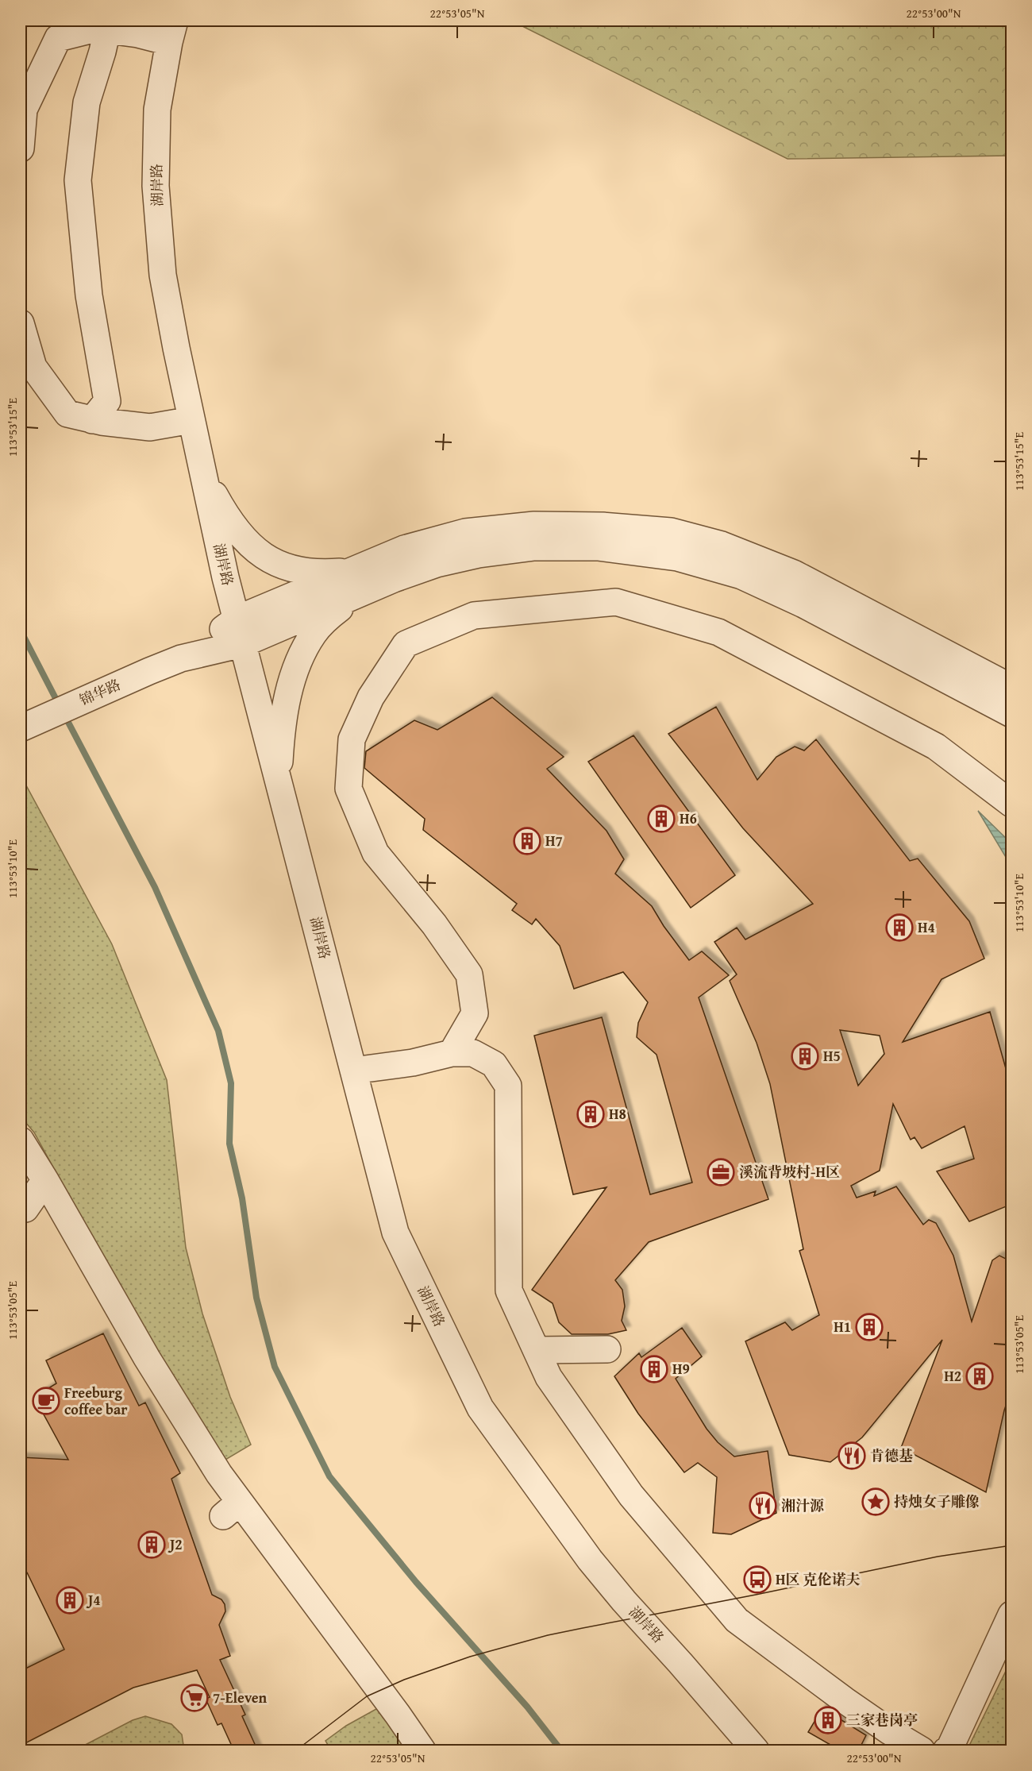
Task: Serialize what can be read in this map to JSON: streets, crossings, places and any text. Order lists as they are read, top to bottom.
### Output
{
  "streets": {
    "street": ["湖岸路", "锦华路"]
  },
  "crossings": [
    ["湖岸路", "锦华路"]
  ],
  "places": {
    "building": [
      "H6",
      "H7",
      "H4",
      "H5",
      "H8",
      "H1",
      "H9",
      "H2",
      "J2",
      "J4",
      "三家巷岗亭"
    ],
    "office": ["溪流背坡村-H区"],
    "cafe": ["Freeburg coffee bar"],
    "restaurant": ["肯德基", "湘汁源"],
    "place": ["持烛女子雕像"],
    "bus stop": ["H区 克伦诺夫"],
    "supermarket": ["7-Eleven"]
  },
  "coordinates": [
    "22°53'05\"N",
    "22°53'00\"N",
    "113°53'15\"E",
    "113°53'10\"E",
    "113°53'05\"E"
  ]
}
